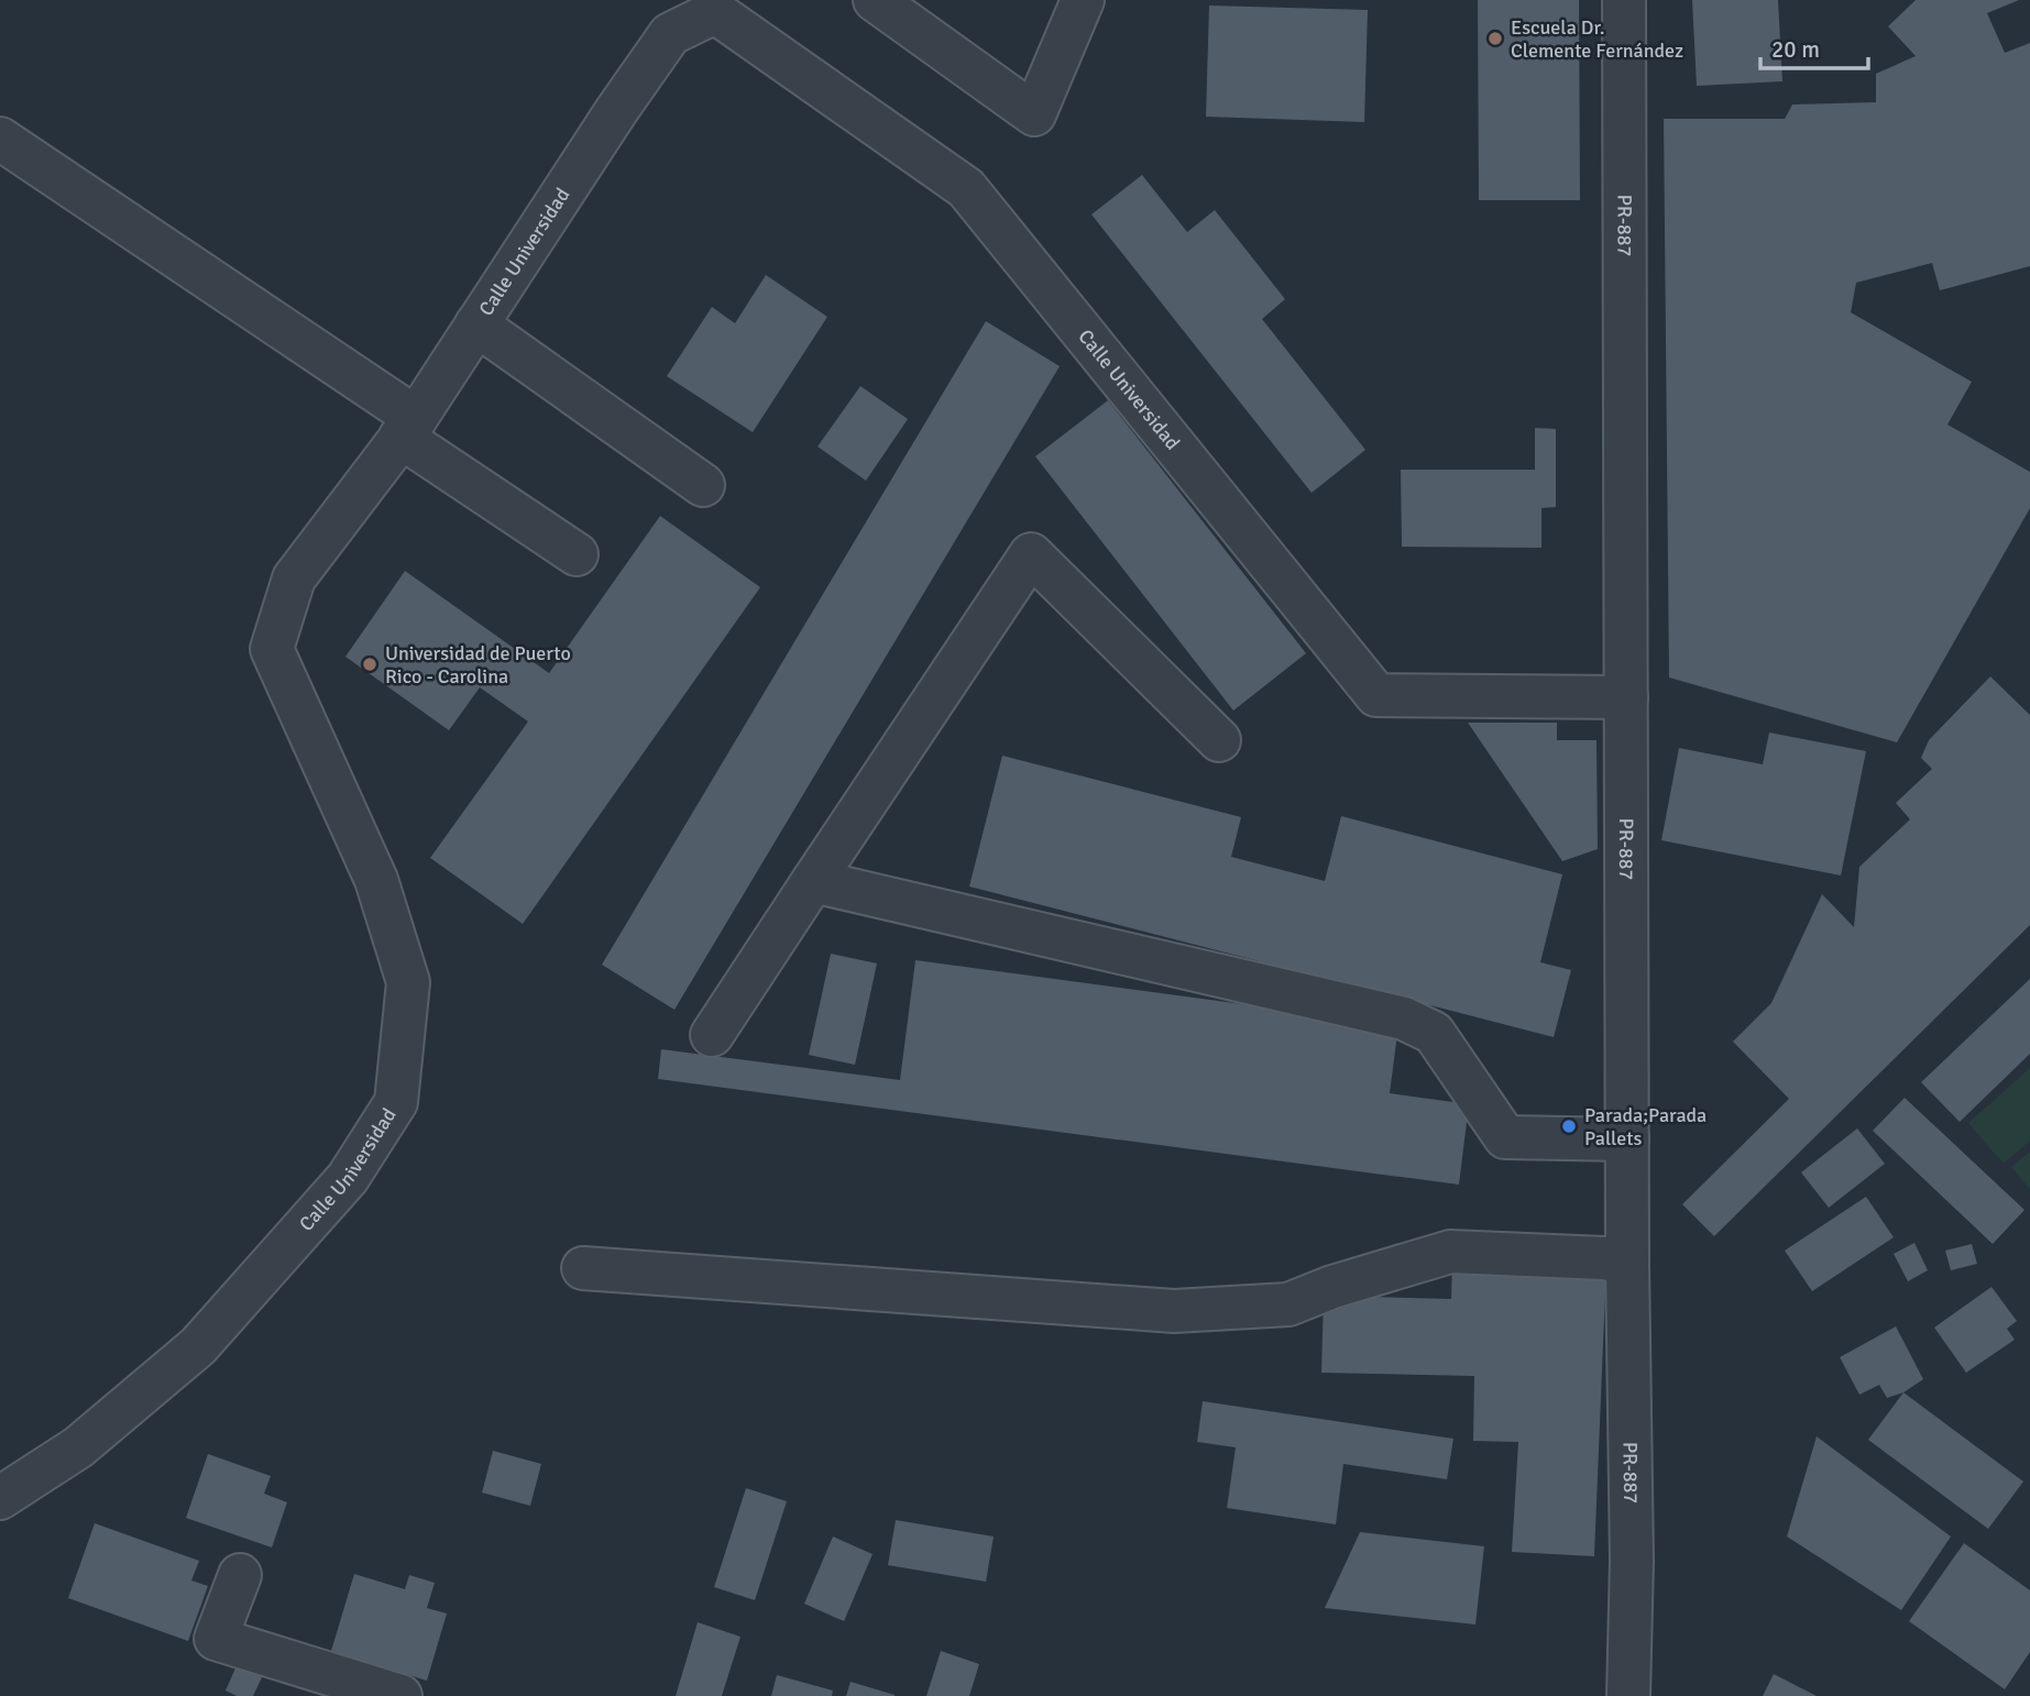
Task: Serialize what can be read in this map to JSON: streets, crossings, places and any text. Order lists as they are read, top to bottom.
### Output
{
  "streets": {
    "street": ["PR-887", "Calle Universidad"]
  },
  "crossings": [
    ["PR-887", "Calle Universidad"]
  ],
  "places": ["Escuela Dr. Clemente Fernández", "Universidad de Puerto Rico - Carolina", "Parada;Parada Pallets"],
  "scale_bar": "20 m"
}
